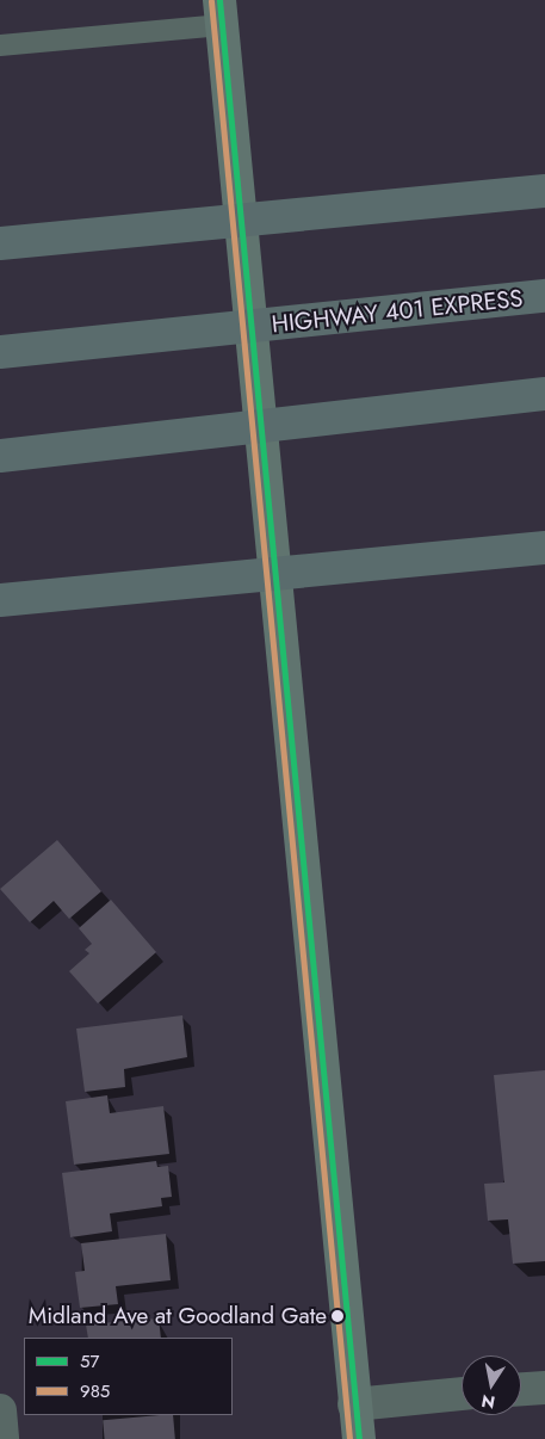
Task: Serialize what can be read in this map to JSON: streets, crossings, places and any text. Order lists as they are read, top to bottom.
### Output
{
  "streets": {
    "highway": ["HIGHWAY 401 EXPRESS"]
  },
  "places": ["Midland Ave at Goodland Gate"],
  "lines": ["transit line 57", "transit line 985"],
  "legend": ["57", "985"],
  "north": "bottom"
}
